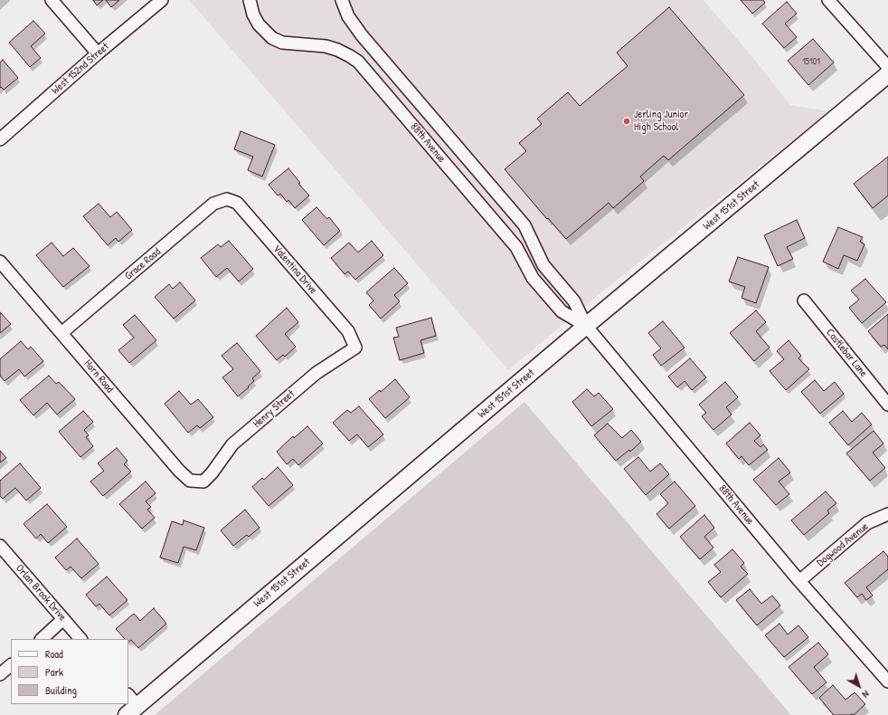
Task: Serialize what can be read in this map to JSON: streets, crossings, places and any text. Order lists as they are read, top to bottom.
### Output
{
  "streets": {
    "street": [
      "West 152nd Street",
      "88th Avenue",
      "West 151st Street",
      "Grace Road",
      "Valentina Drive",
      "Castlebar Lane",
      "Horn Road",
      "Henry Street",
      "Dogwood Avenue",
      "Orlan Brook Drive"
    ]
  },
  "crossings": [
    ["88th Avenue", "West 151st Street"],
    ["88th Avenue", "Dogwood Avenue"],
    ["Grace Road", "Valentina Drive"],
    ["Grace Road", "Horn Road"],
    ["Valentina Drive", "Henry Street"],
    ["Horn Road", "Henry Street"]
  ],
  "places": ["Jerling Junior High School"],
  "house_numbers": ["15101"],
  "legend": ["Road", "Park", "Building"],
  "north": "bottom right"
}
